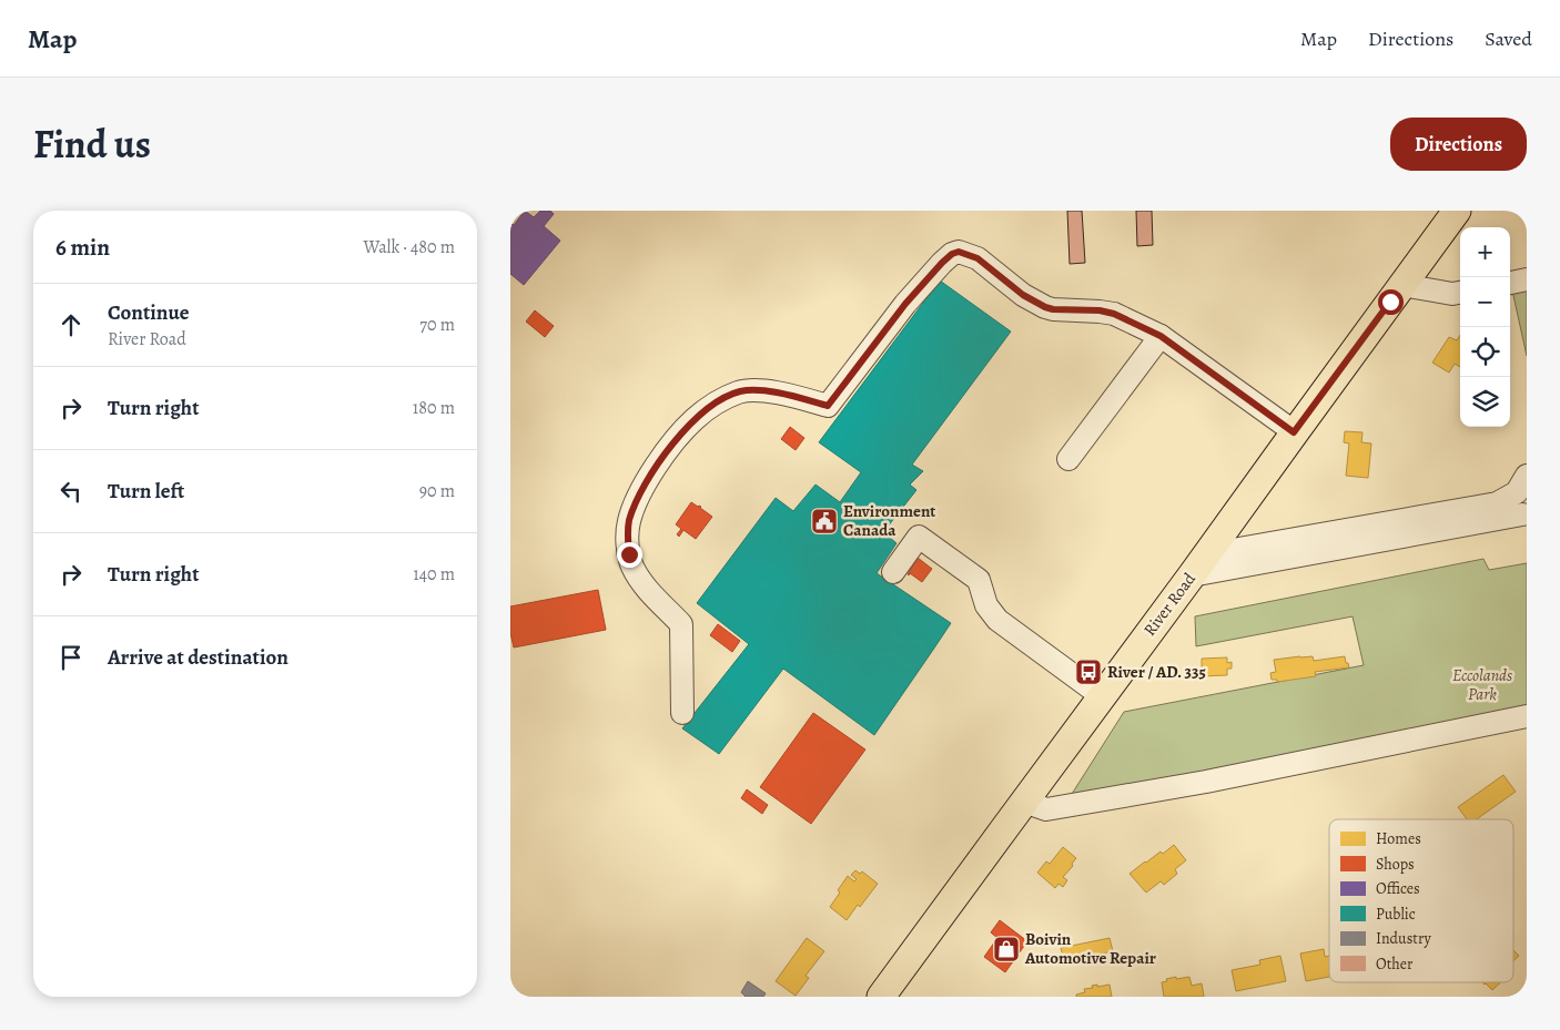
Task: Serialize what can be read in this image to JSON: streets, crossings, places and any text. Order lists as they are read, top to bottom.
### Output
{
  "streets": {
    "main road": ["River Road"]
  },
  "parks": ["Eccolands Park"],
  "places": {
    "public building": ["Environment Canada"],
    "bus stop": ["River / AD. 335"],
    "shop": ["Boivin Automotive Repair"]
  },
  "legend": [
    "Homes",
    "Shops",
    "Offices",
    "Public",
    "Industry",
    "Other"
  ],
  "page": {
    "header": "Map",
    "nav": ["Map", "Directions", "Saved"],
    "title": "Find us",
    "buttons": "Directions",
    "heading": ["6 min", "Walk · 480 m"],
    "map_buttons": ["+", "−"],
    "list": [
      ["Continue", "River Road", "70 m"],
      ["Turn right", "180 m"],
      ["Turn left", "90 m"],
      ["Turn right", "140 m"],
      "Arrive at destination"
    ]
  }
}
